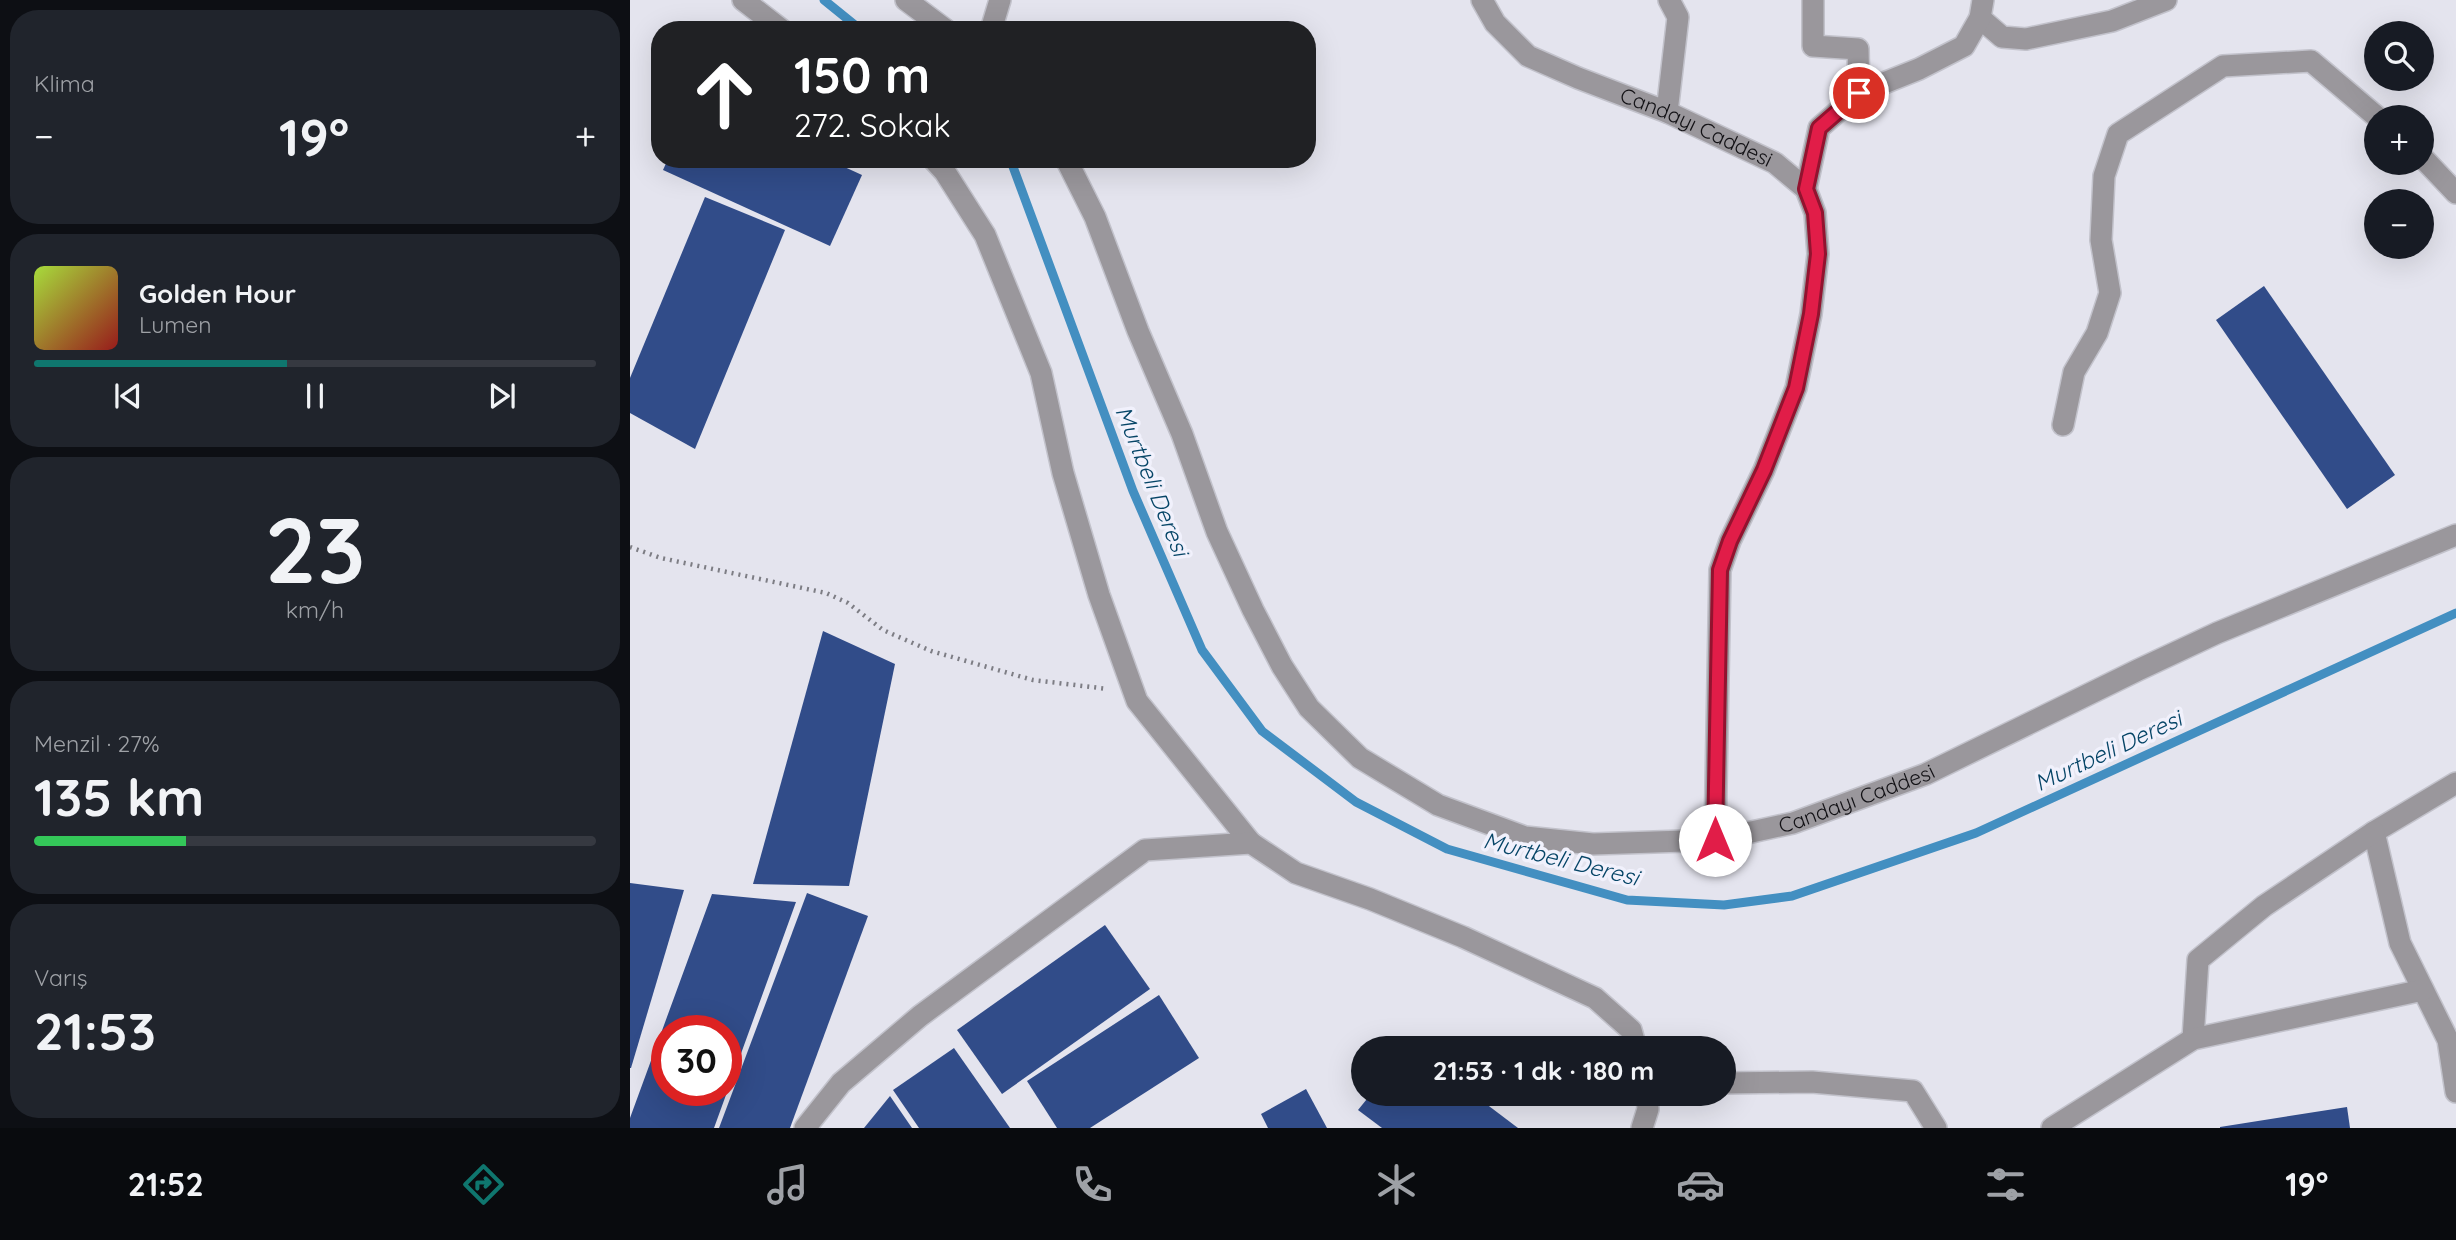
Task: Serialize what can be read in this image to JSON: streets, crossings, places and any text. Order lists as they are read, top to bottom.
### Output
{
  "streets": {
    "street": ["Candayı Caddesi"]
  },
  "water": ["Murtbeli Deresi"],
  "page": {
    "tile": [
      "Klima",
      ["23", "km/h"],
      ["Menzil · 27%", "135 km"],
      ["Varış", "21:53"]
    ],
    "map_buttons": ["+", "−"],
    "turn": ["150 m", "272. Sokak"],
    "heat": ["−", "19°", "+"],
    "song": ["Golden Hour", "Lumen"],
    "limit": "30",
    "trip": "21:53 · 1 dk · 180 m",
    "tabs": ["21:52", "19°"]
  }
}
